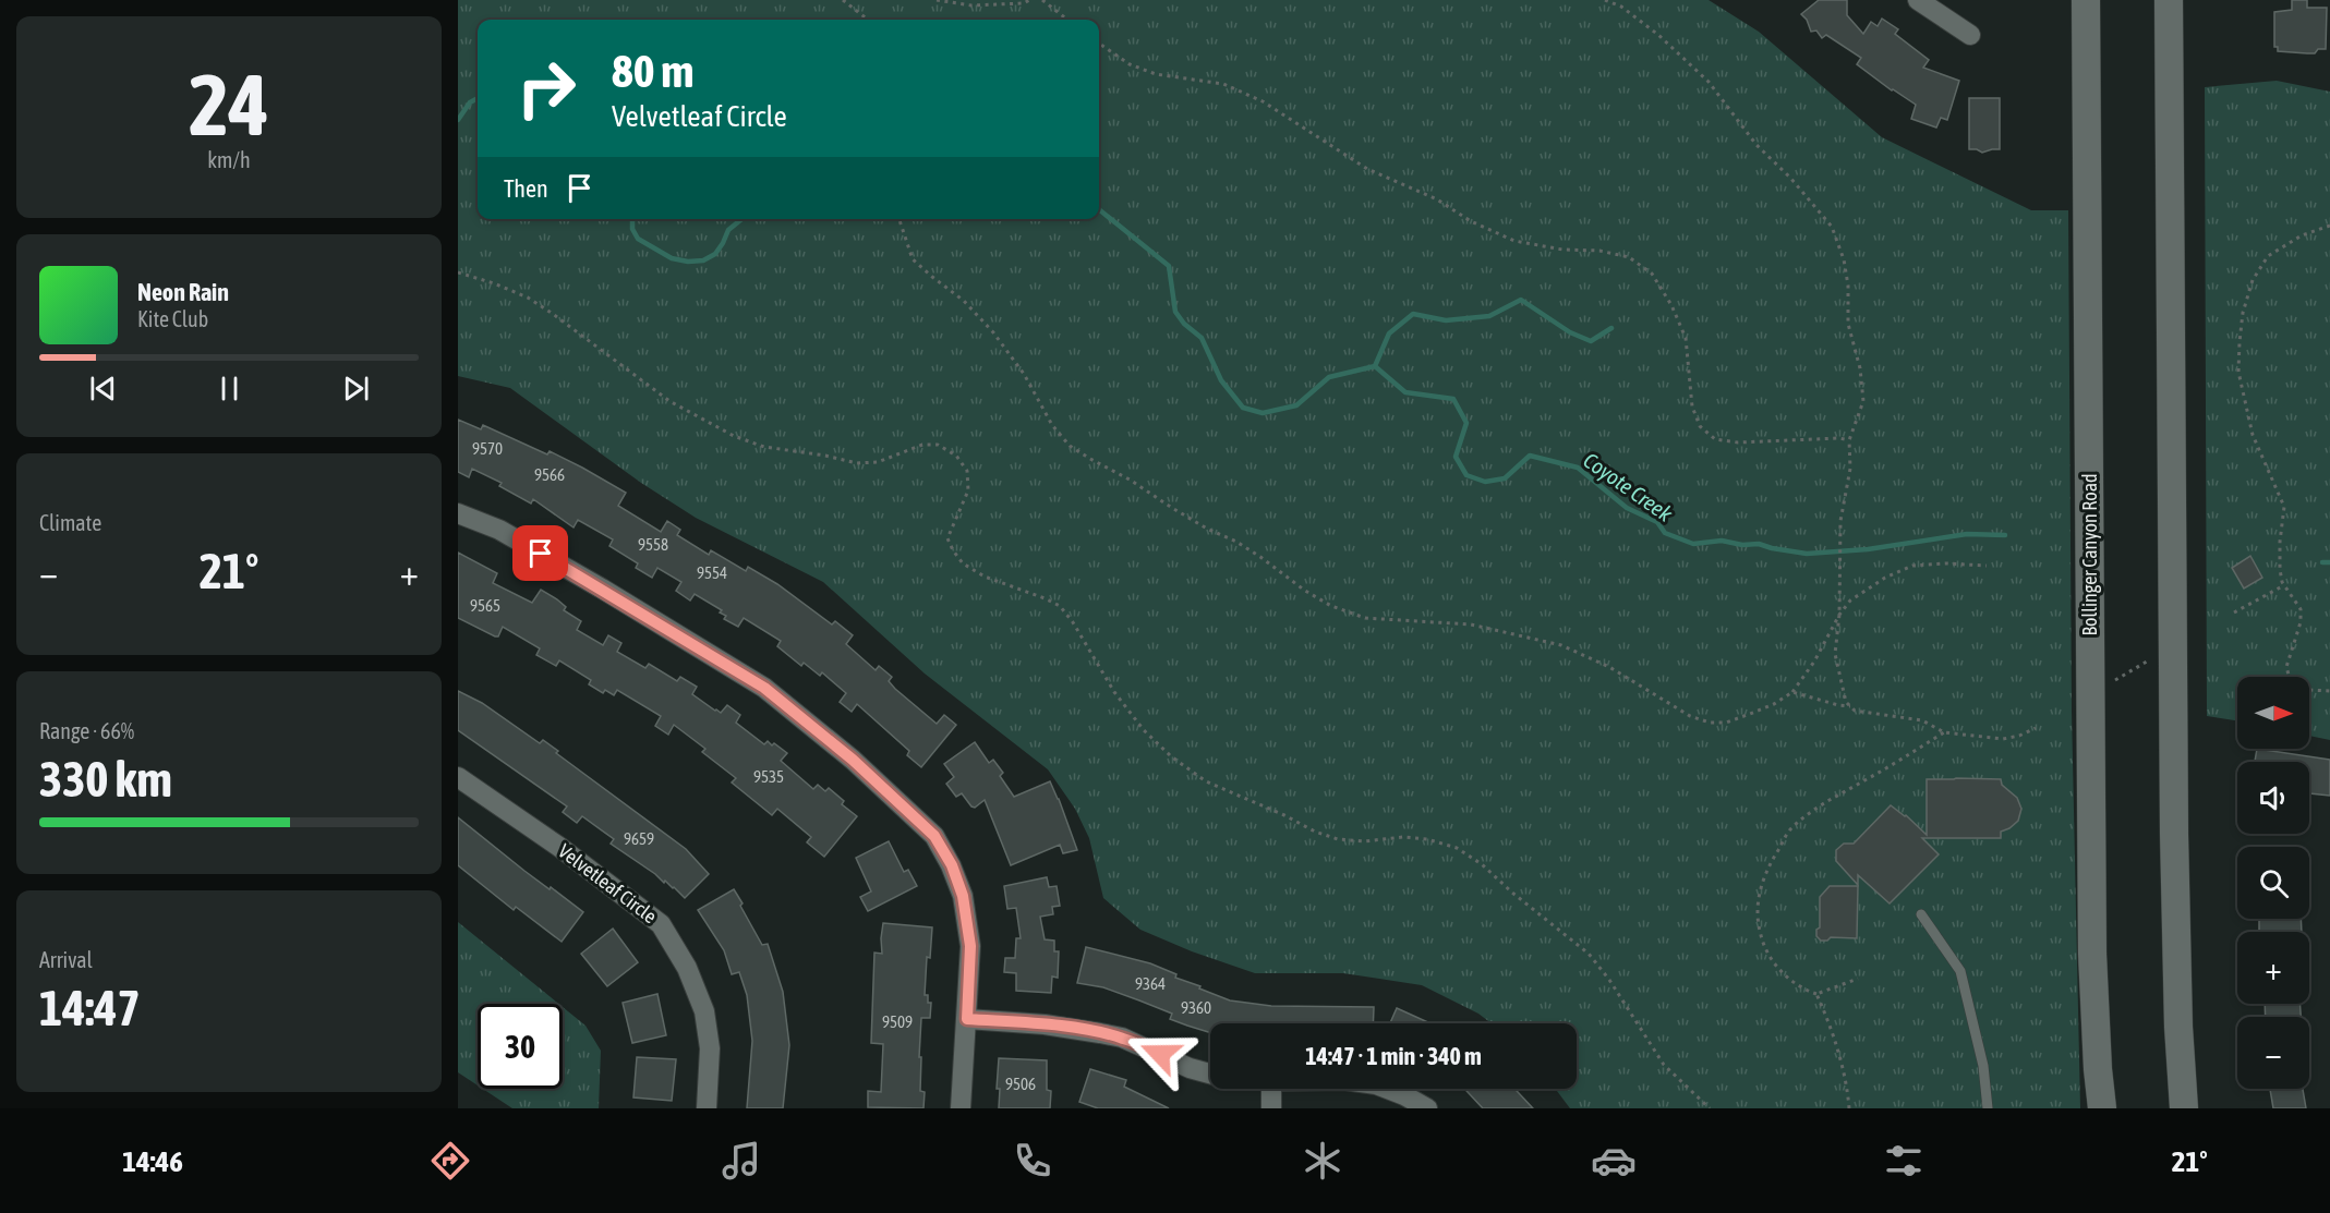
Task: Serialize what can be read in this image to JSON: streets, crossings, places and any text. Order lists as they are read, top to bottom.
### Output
{
  "streets": {
    "main road": ["Bollinger Canyon Road"],
    "street": ["Velvetleaf Circle"]
  },
  "water": ["Coyote Creek"],
  "house_numbers": [
    "9570",
    "9566",
    "9558",
    "9554",
    "9565",
    "9535",
    "9659",
    "9364",
    "9360",
    "9509",
    "9506"
  ],
  "north": "right",
  "page": {
    "tile": [
      ["24", "km/h"],
      "Climate",
      ["Range · 66%", "330 km"],
      ["Arrival", "14:47"]
    ],
    "turn": ["80 m", "Velvetleaf Circle"],
    "then": "Then",
    "song": ["Neon Rain", "Kite Club"],
    "heat": ["−", "21°", "+"],
    "map_buttons": ["+", "−"],
    "limit": "30",
    "trip": "14:47 · 1 min · 340 m",
    "tabs": ["14:46", "21°"]
  }
}
